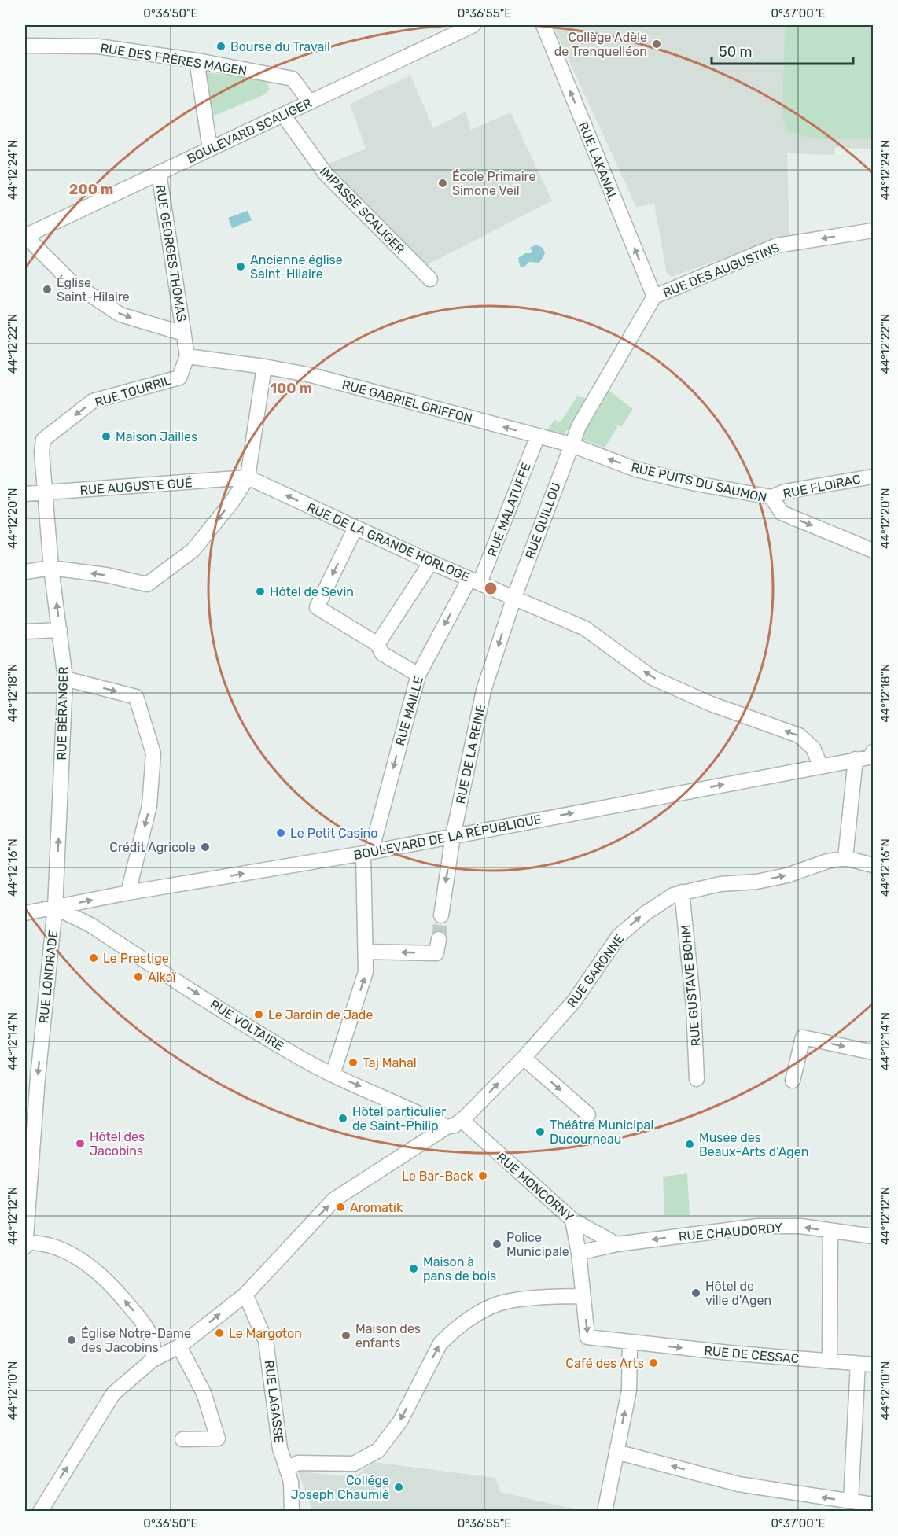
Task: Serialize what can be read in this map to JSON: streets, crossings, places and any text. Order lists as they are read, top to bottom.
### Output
{
  "streets": {
    "street": [
      "RUE DES FRÉRES MAGEN",
      "BOULEVARD SCALIGER",
      "RUE LAKANAL",
      "IMPASSE SCALIGER",
      "RUE GEORGES THOMAS",
      "RUE DES AUGUSTINS",
      "RUE TOURRIL",
      "RUE GABRIEL GRIFFON",
      "RUE PUITS DU SAUMON",
      "RUE AUGUSTE GUÉ",
      "RUE FLOIRAC",
      "RUE MALATUFFE",
      "RUE QUILLOU",
      "RUE DE LA GRANDE HORLOGE",
      "RUE MAILLE",
      "RUE BÉRANGER",
      "RUE DE LA REINE",
      "BOULEVARD DE LA RÉPUBLIQUE",
      "RUE GARONNE",
      "RUE LONDRADE",
      "RUE GUSTAVE BOHM",
      "RUE VOLTAIRE",
      "RUE MONCORNY",
      "RUE CHAUDORDY",
      "RUE DE CESSAC",
      "RUE LAGASSE"
    ]
  },
  "crossings": [
    ["RUE DES FRÉRES MAGEN", "BOULEVARD SCALIGER"],
    ["BOULEVARD SCALIGER", "IMPASSE SCALIGER"],
    ["BOULEVARD SCALIGER", "RUE GEORGES THOMAS"],
    ["RUE LAKANAL", "RUE DES AUGUSTINS"],
    ["RUE GEORGES THOMAS", "RUE TOURRIL"],
    ["RUE GEORGES THOMAS", "RUE GABRIEL GRIFFON"],
    ["RUE DES AUGUSTINS", "RUE GABRIEL GRIFFON"],
    ["RUE DES AUGUSTINS", "RUE PUITS DU SAUMON"],
    ["RUE DES AUGUSTINS", "RUE QUILLOU"],
    ["RUE TOURRIL", "RUE GABRIEL GRIFFON"],
    ["RUE TOURRIL", "RUE AUGUSTE GUÉ"],
    ["RUE TOURRIL", "RUE BÉRANGER"],
    ["RUE GABRIEL GRIFFON", "RUE PUITS DU SAUMON"],
    ["RUE GABRIEL GRIFFON", "RUE MALATUFFE"],
    ["RUE GABRIEL GRIFFON", "RUE QUILLOU"],
    ["RUE PUITS DU SAUMON", "RUE FLOIRAC"],
    ["RUE PUITS DU SAUMON", "RUE QUILLOU"],
    ["RUE AUGUSTE GUÉ", "RUE DE LA GRANDE HORLOGE"],
    ["RUE AUGUSTE GUÉ", "RUE BÉRANGER"],
    ["RUE MALATUFFE", "RUE DE LA GRANDE HORLOGE"],
    ["RUE MALATUFFE", "RUE MAILLE"],
    ["RUE QUILLOU", "RUE DE LA GRANDE HORLOGE"],
    ["RUE QUILLOU", "RUE DE LA REINE"],
    ["RUE DE LA GRANDE HORLOGE", "RUE MAILLE"],
    ["RUE DE LA GRANDE HORLOGE", "RUE DE LA REINE"],
    ["RUE DE LA GRANDE HORLOGE", "BOULEVARD DE LA RÉPUBLIQUE"],
    ["RUE MAILLE", "BOULEVARD DE LA RÉPUBLIQUE"],
    ["RUE MAILLE", "RUE VOLTAIRE"],
    ["RUE BÉRANGER", "BOULEVARD DE LA RÉPUBLIQUE"],
    ["RUE BÉRANGER", "RUE LONDRADE"],
    ["RUE BÉRANGER", "RUE VOLTAIRE"],
    ["RUE DE LA REINE", "BOULEVARD DE LA RÉPUBLIQUE"],
    ["BOULEVARD DE LA RÉPUBLIQUE", "RUE LONDRADE"],
    ["BOULEVARD DE LA RÉPUBLIQUE", "RUE VOLTAIRE"],
    ["RUE GARONNE", "RUE GUSTAVE BOHM"],
    ["RUE GARONNE", "RUE VOLTAIRE"],
    ["RUE GARONNE", "RUE MONCORNY"],
    ["RUE GARONNE", "RUE LAGASSE"],
    ["RUE LONDRADE", "RUE VOLTAIRE"],
    ["RUE MONCORNY", "RUE CHAUDORDY"]
  ],
  "one_way": [
    "RUE LAKANAL",
    "RUE DES AUGUSTINS",
    "RUE TOURRIL",
    "RUE GABRIEL GRIFFON",
    "RUE DE LA GRANDE HORLOGE",
    "RUE BÉRANGER",
    "RUE DE LA REINE",
    "BOULEVARD DE LA RÉPUBLIQUE",
    "RUE GARONNE",
    "RUE LONDRADE",
    "RUE VOLTAIRE",
    "RUE CHAUDORDY"
  ],
  "places": [
    "Collège Adèle de Trenquelléon",
    "Bourse du Travail",
    "École Primaire Simone Veil",
    "Ancienne église Saint-Hilaire",
    "Église Saint-Hilaire",
    "Maison Jailles",
    "Hôtel de Sevin",
    "Le Petit Casino",
    "Crédit Agricole",
    "Le Prestige",
    "Aikaï",
    "Le Jardin de Jade",
    "Taj Mahal",
    "Hôtel particulier de Saint-Philip",
    "Théâtre Municipal Ducourneau",
    "Hôtel des Jacobins",
    "Musée des Beaux-Arts d'Agen",
    "Le Bar-Back",
    "Aromatik",
    "Police Municipale",
    "Maison à pans de bois",
    "Hôtel de ville d'Agen",
    "Le Margoton",
    "Maison des enfants",
    "Église Notre-Dame des Jacobins",
    "Café des Arts",
    "Collége Joseph Chaumié"
  ],
  "scale_bar": "50 m",
  "coordinates": [
    "0°36'50\"E",
    "0°36'55\"E",
    "0°37'00\"E",
    "44°12'24\"N",
    "44°12'22\"N",
    "44°12'20\"N",
    "44°12'18\"N",
    "44°12'16\"N",
    "44°12'14\"N",
    "44°12'12\"N",
    "44°12'10\"N"
  ],
  "rings": ["200 m", "100 m"]
}
